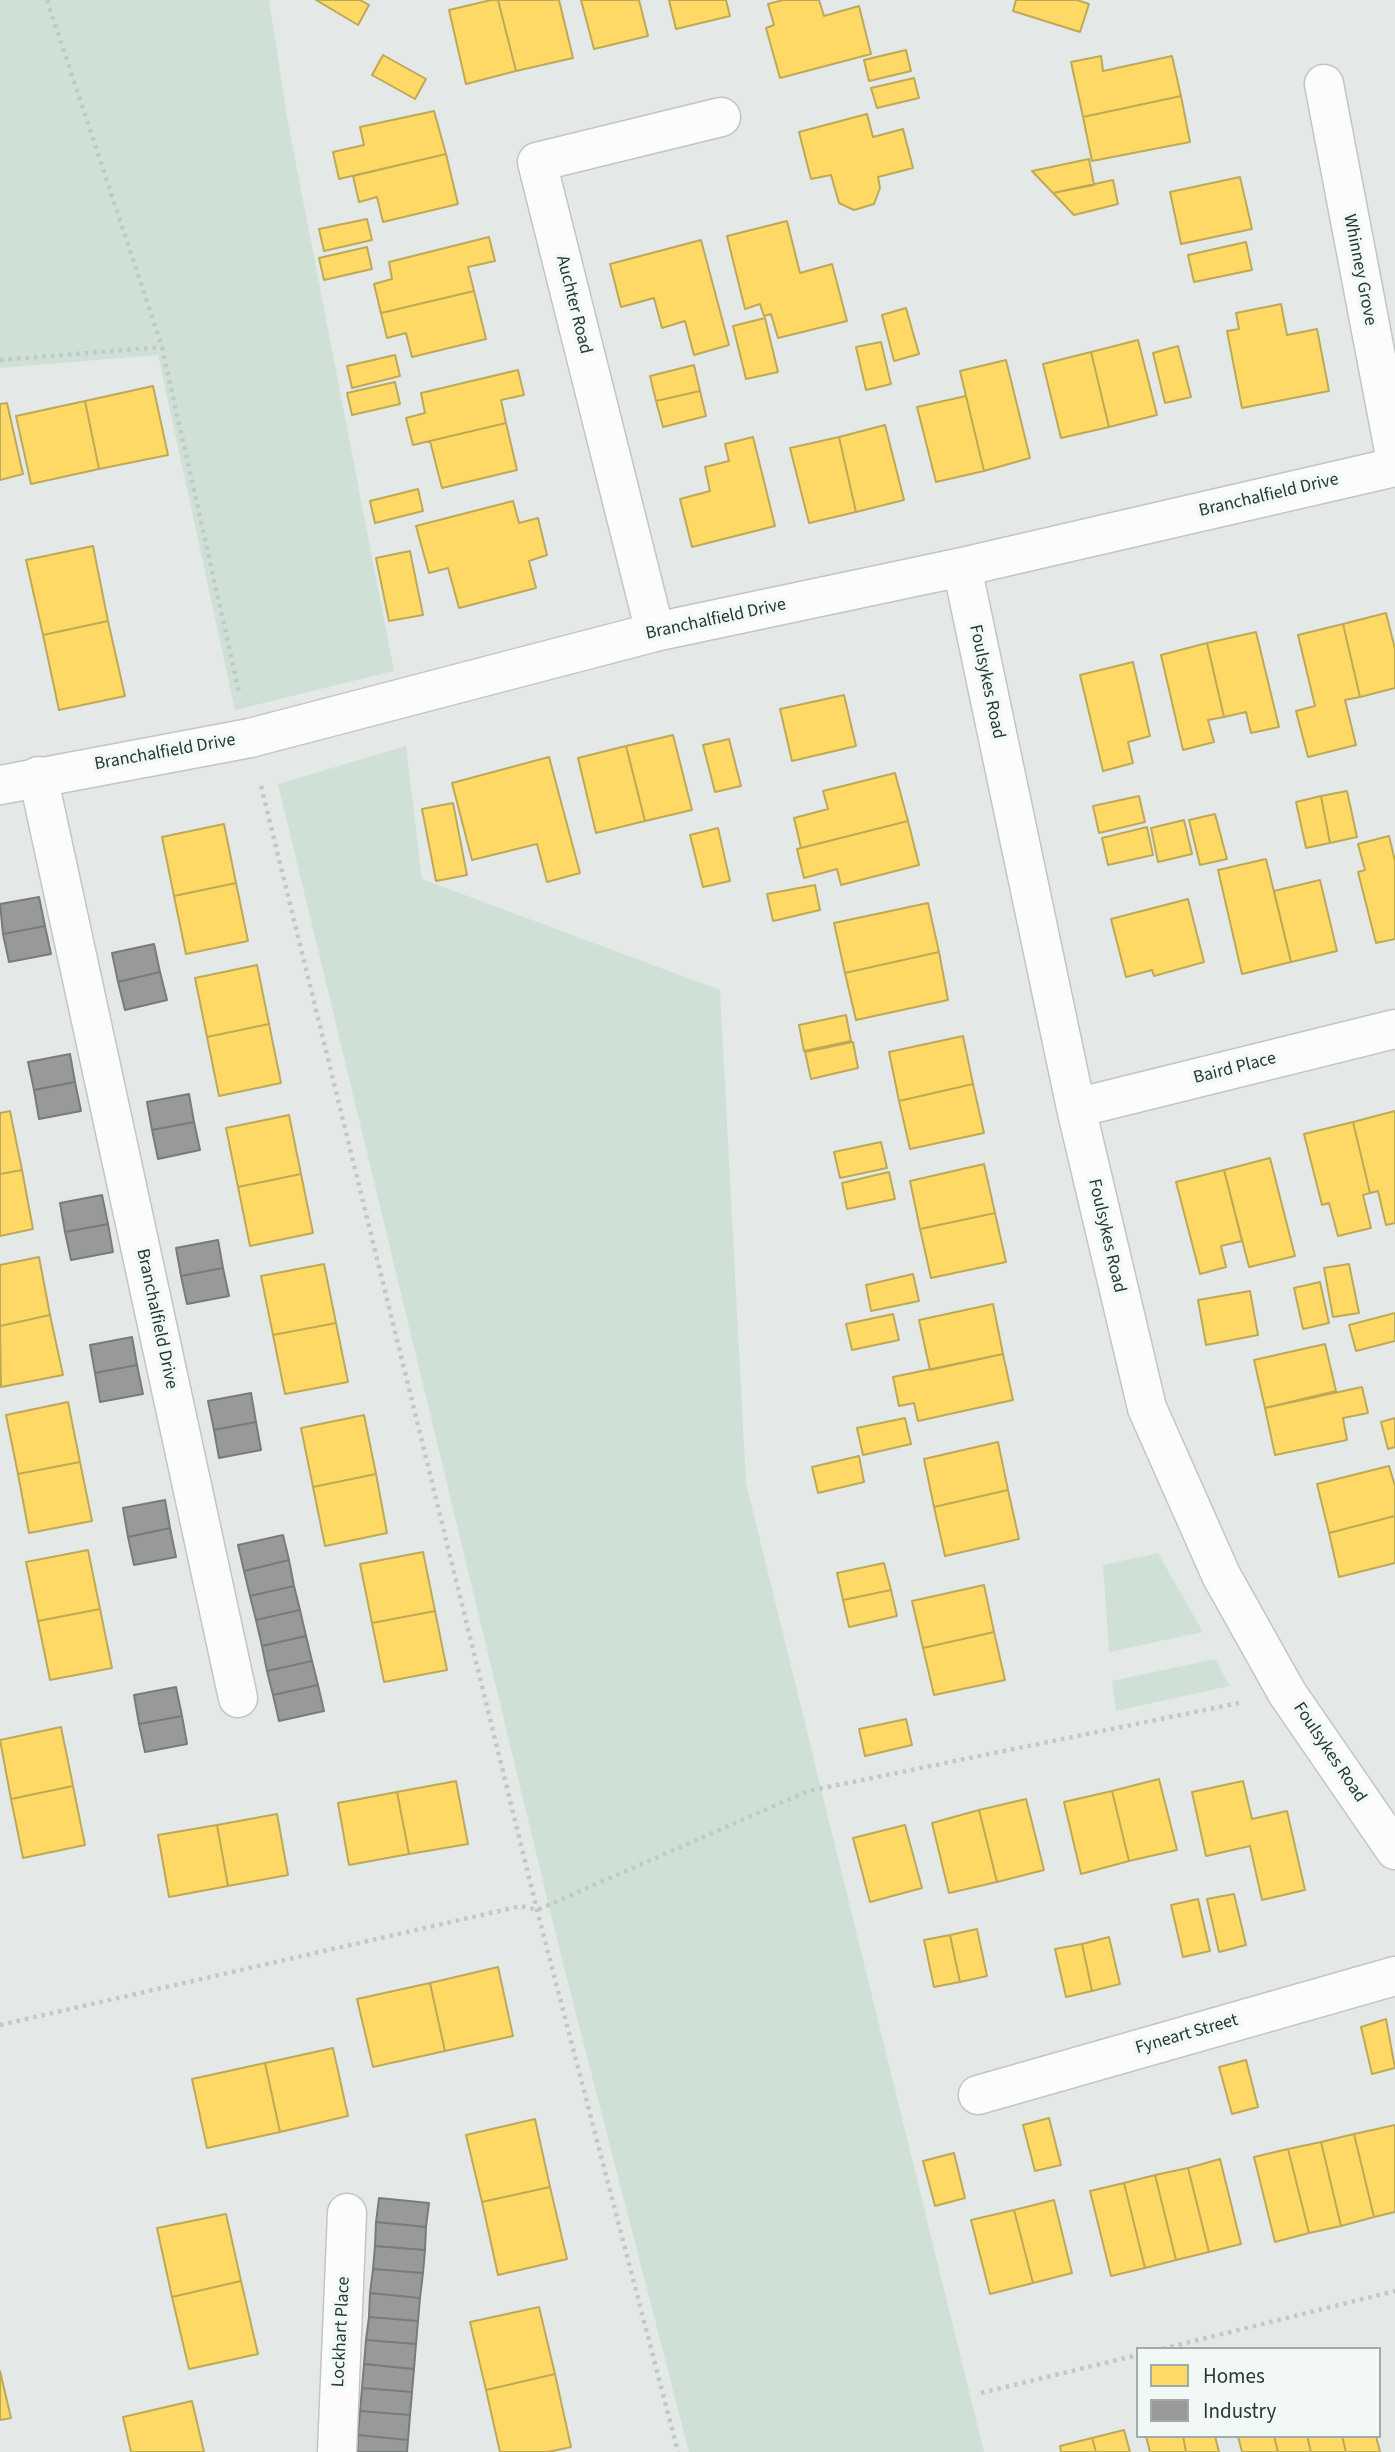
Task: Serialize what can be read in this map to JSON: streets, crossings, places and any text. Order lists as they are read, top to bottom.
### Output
{
  "streets": {
    "street": [
      "Whinney Grove",
      "Auchter Road",
      "Branchalfield Drive",
      "Foulsykes Road",
      "Baird Place",
      "Fyneart Street",
      "Lockhart Place"
    ]
  },
  "crossings": [
    ["Auchter Road", "Branchalfield Drive"],
    ["Branchalfield Drive", "Foulsykes Road"],
    ["Foulsykes Road", "Baird Place"]
  ],
  "legend": ["Homes", "Industry"]
}
